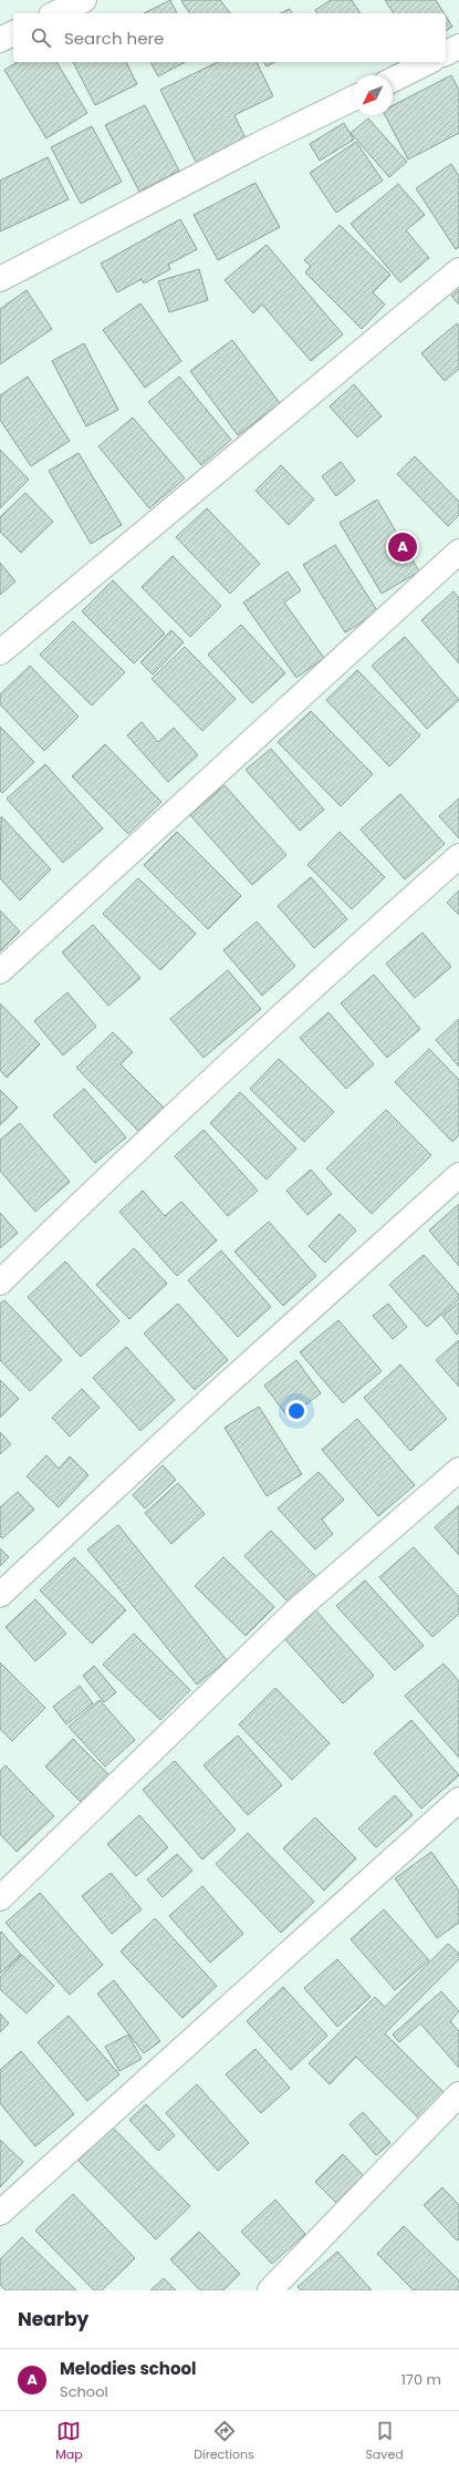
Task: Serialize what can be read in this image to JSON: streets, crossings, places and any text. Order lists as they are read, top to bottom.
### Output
{
  "north": "bottom left",
  "page": {
    "search": "Search here",
    "pins": "A",
    "heading": "Nearby",
    "list": [
      {
        "mark": "A",
        "name": "Melodies school",
        "note": "School",
        "value": "170 m"
      }
    ],
    "nav": ["Map", "Directions", "Saved"]
  }
}
